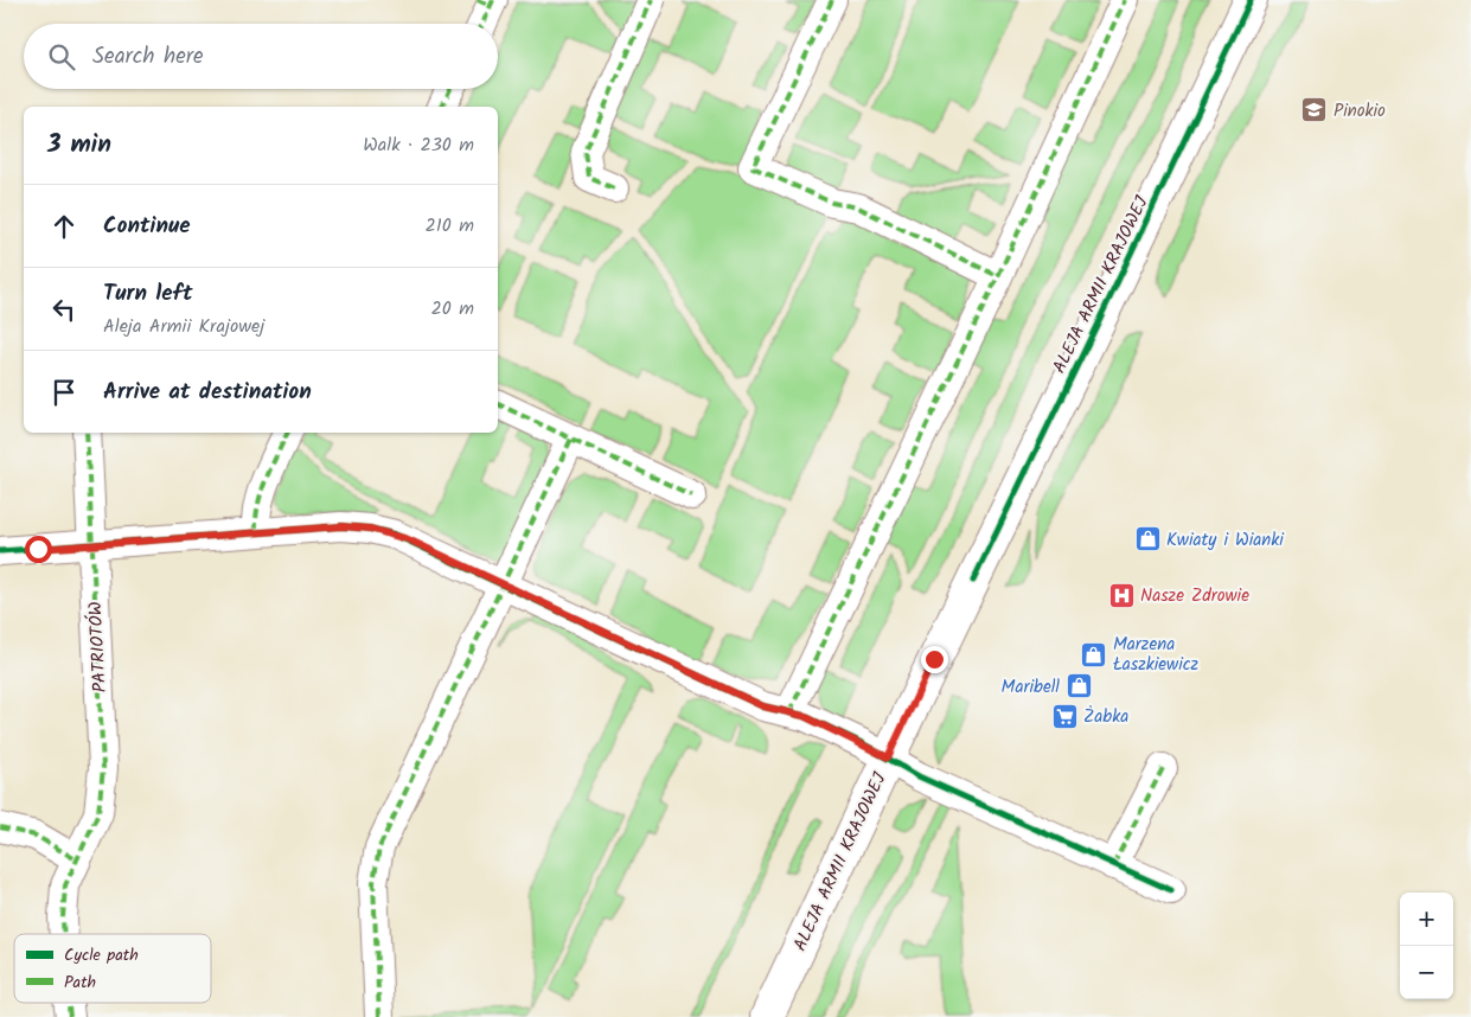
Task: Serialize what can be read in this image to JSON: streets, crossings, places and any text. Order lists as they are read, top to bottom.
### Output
{
  "streets": {
    "street": ["ALEJA ARMII KRAJOWEJ", "PATRIOTÓW"]
  },
  "places": {
    "school or university": ["Pinokio"],
    "shop": ["Kwiaty i Wianki", "Marzena Łaszkiewicz", "Maribell"],
    "hospital": ["Nasze Zdrowie"],
    "supermarket": ["Żabka"]
  },
  "legend": ["Cycle path", "Path"],
  "page": {
    "search": "Search here",
    "heading": ["3 min", "Walk · 230 m"],
    "list": [
      ["Continue", "210 m"],
      ["Turn left", "Aleja Armii Krajowej", "20 m"],
      "Arrive at destination"
    ],
    "map_buttons": ["+", "−"]
  }
}
